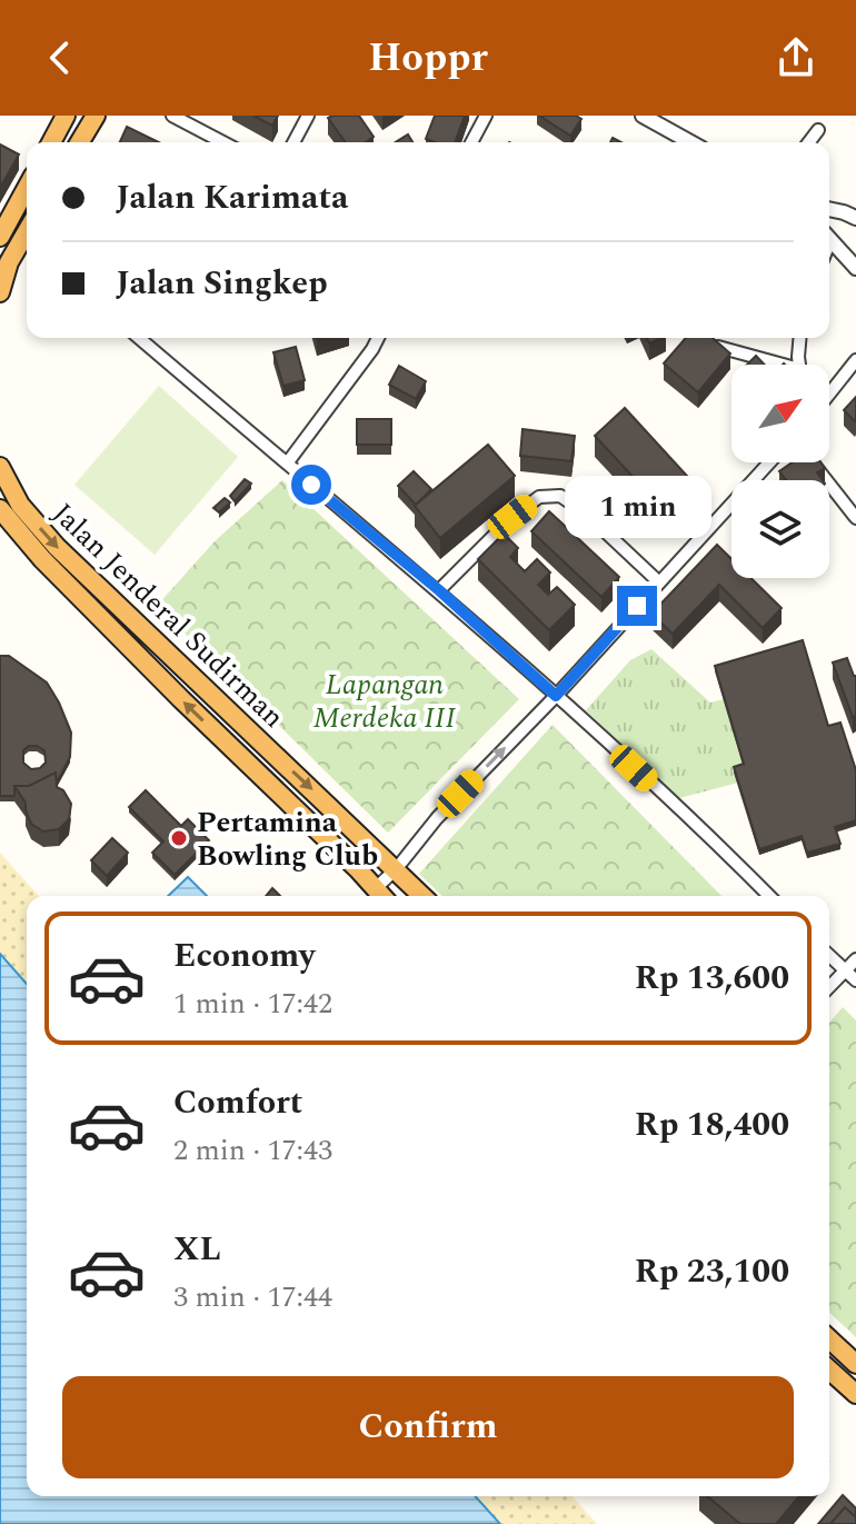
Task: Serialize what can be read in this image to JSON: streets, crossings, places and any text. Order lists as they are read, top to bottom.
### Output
{
  "streets": {
    "highway": ["Jalan Jenderal Sudirman"]
  },
  "parks": ["Lapangan Merdeka III"],
  "places": ["Pertamina Bowling Club"],
  "north": "top right",
  "page": {
    "header": "Hoppr",
    "banner": ["Jalan Karimata", "Jalan Singkep"],
    "bubble": "1 min",
    "list": [
      {
        "name": "Economy",
        "note": "1 min · 17:42",
        "value": "Rp 13,600"
      },
      {
        "name": "Comfort",
        "note": "2 min · 17:43",
        "value": "Rp 18,400"
      },
      {
        "name": "XL",
        "note": "3 min · 17:44",
        "value": "Rp 23,100"
      }
    ],
    "buttons": "Confirm"
  }
}
